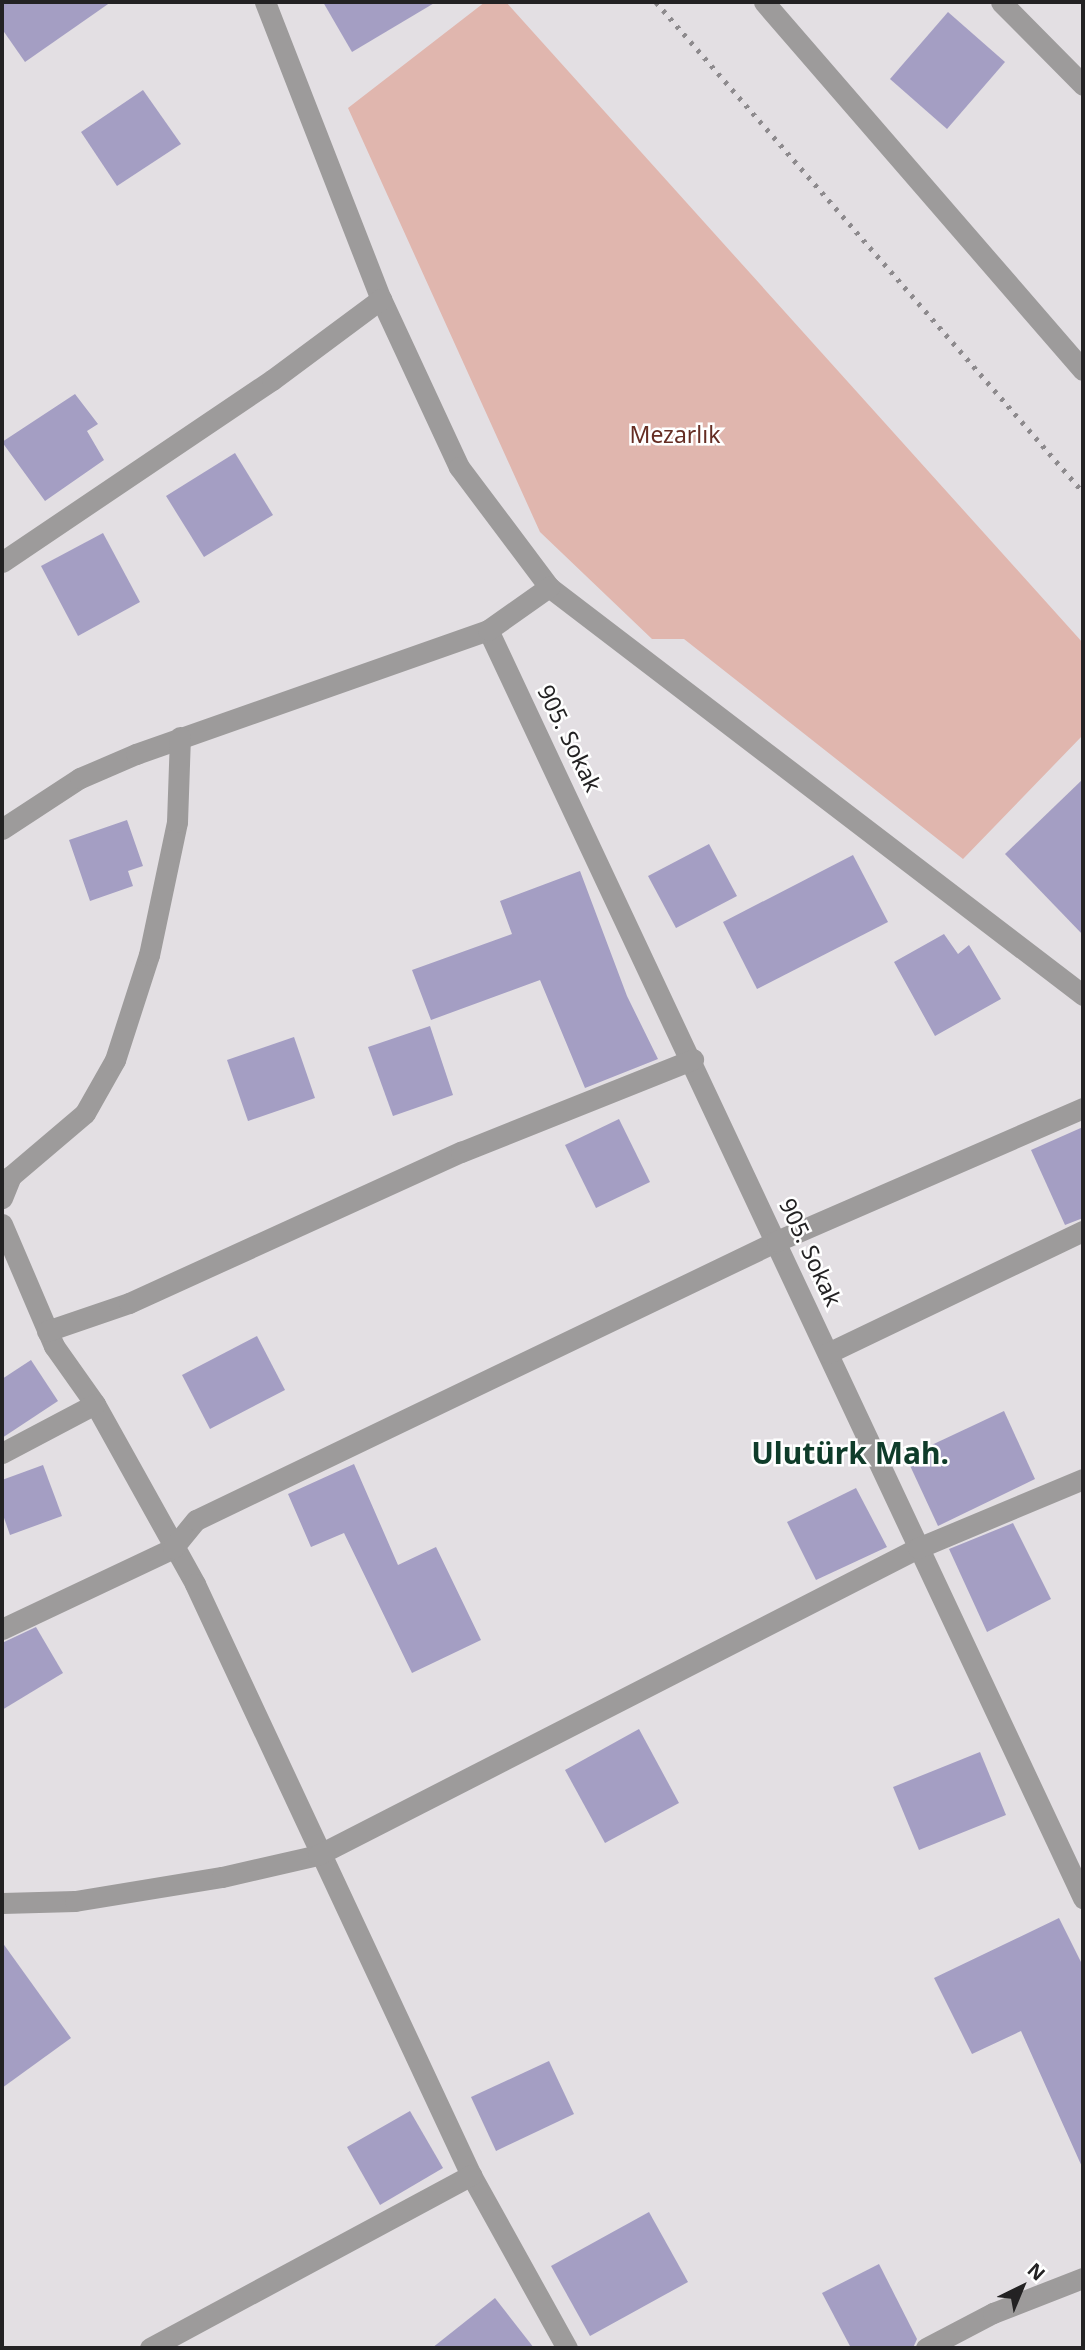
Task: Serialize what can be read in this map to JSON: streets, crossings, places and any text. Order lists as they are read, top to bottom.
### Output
{
  "streets": {
    "street": ["905. Sokak"]
  },
  "districts": ["Ulutürk Mah."],
  "parks": ["Mezarlık"],
  "north": "top right"
}
